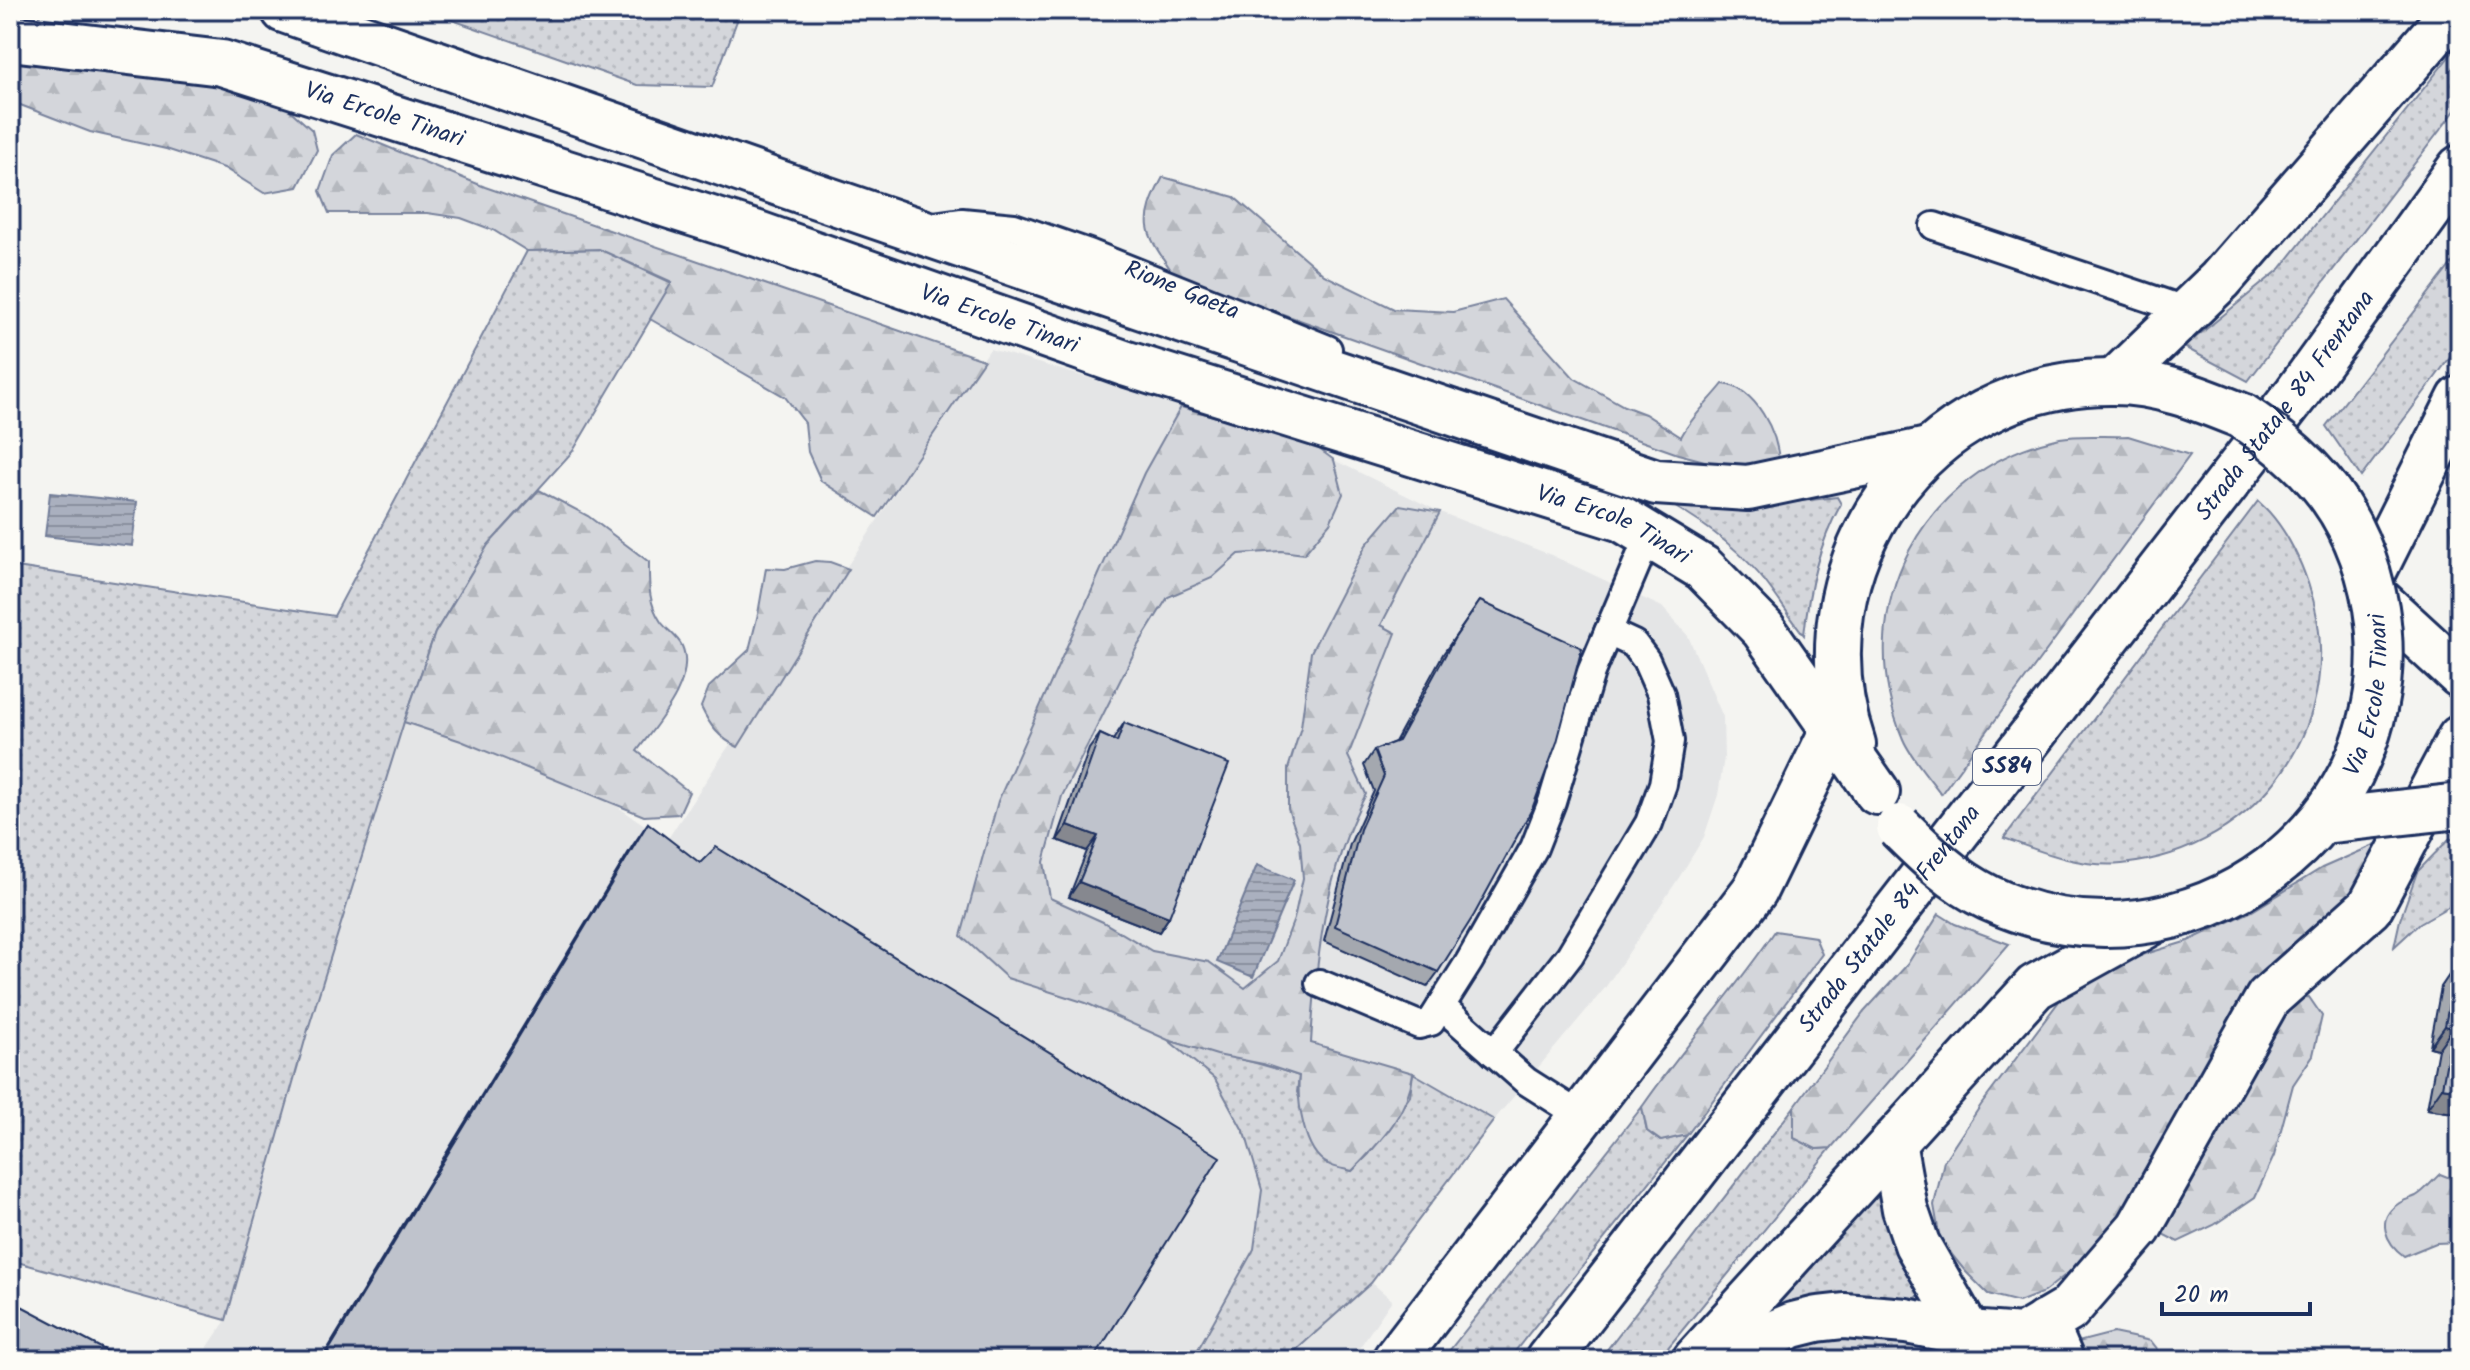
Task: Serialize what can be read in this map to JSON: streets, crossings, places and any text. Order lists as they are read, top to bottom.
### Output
{
  "streets": {
    "main road": ["Via Ercole Tinari", "Strada Statale 84 Frentana", "SS84"]
  },
  "scale_bar": "20 m"
}
